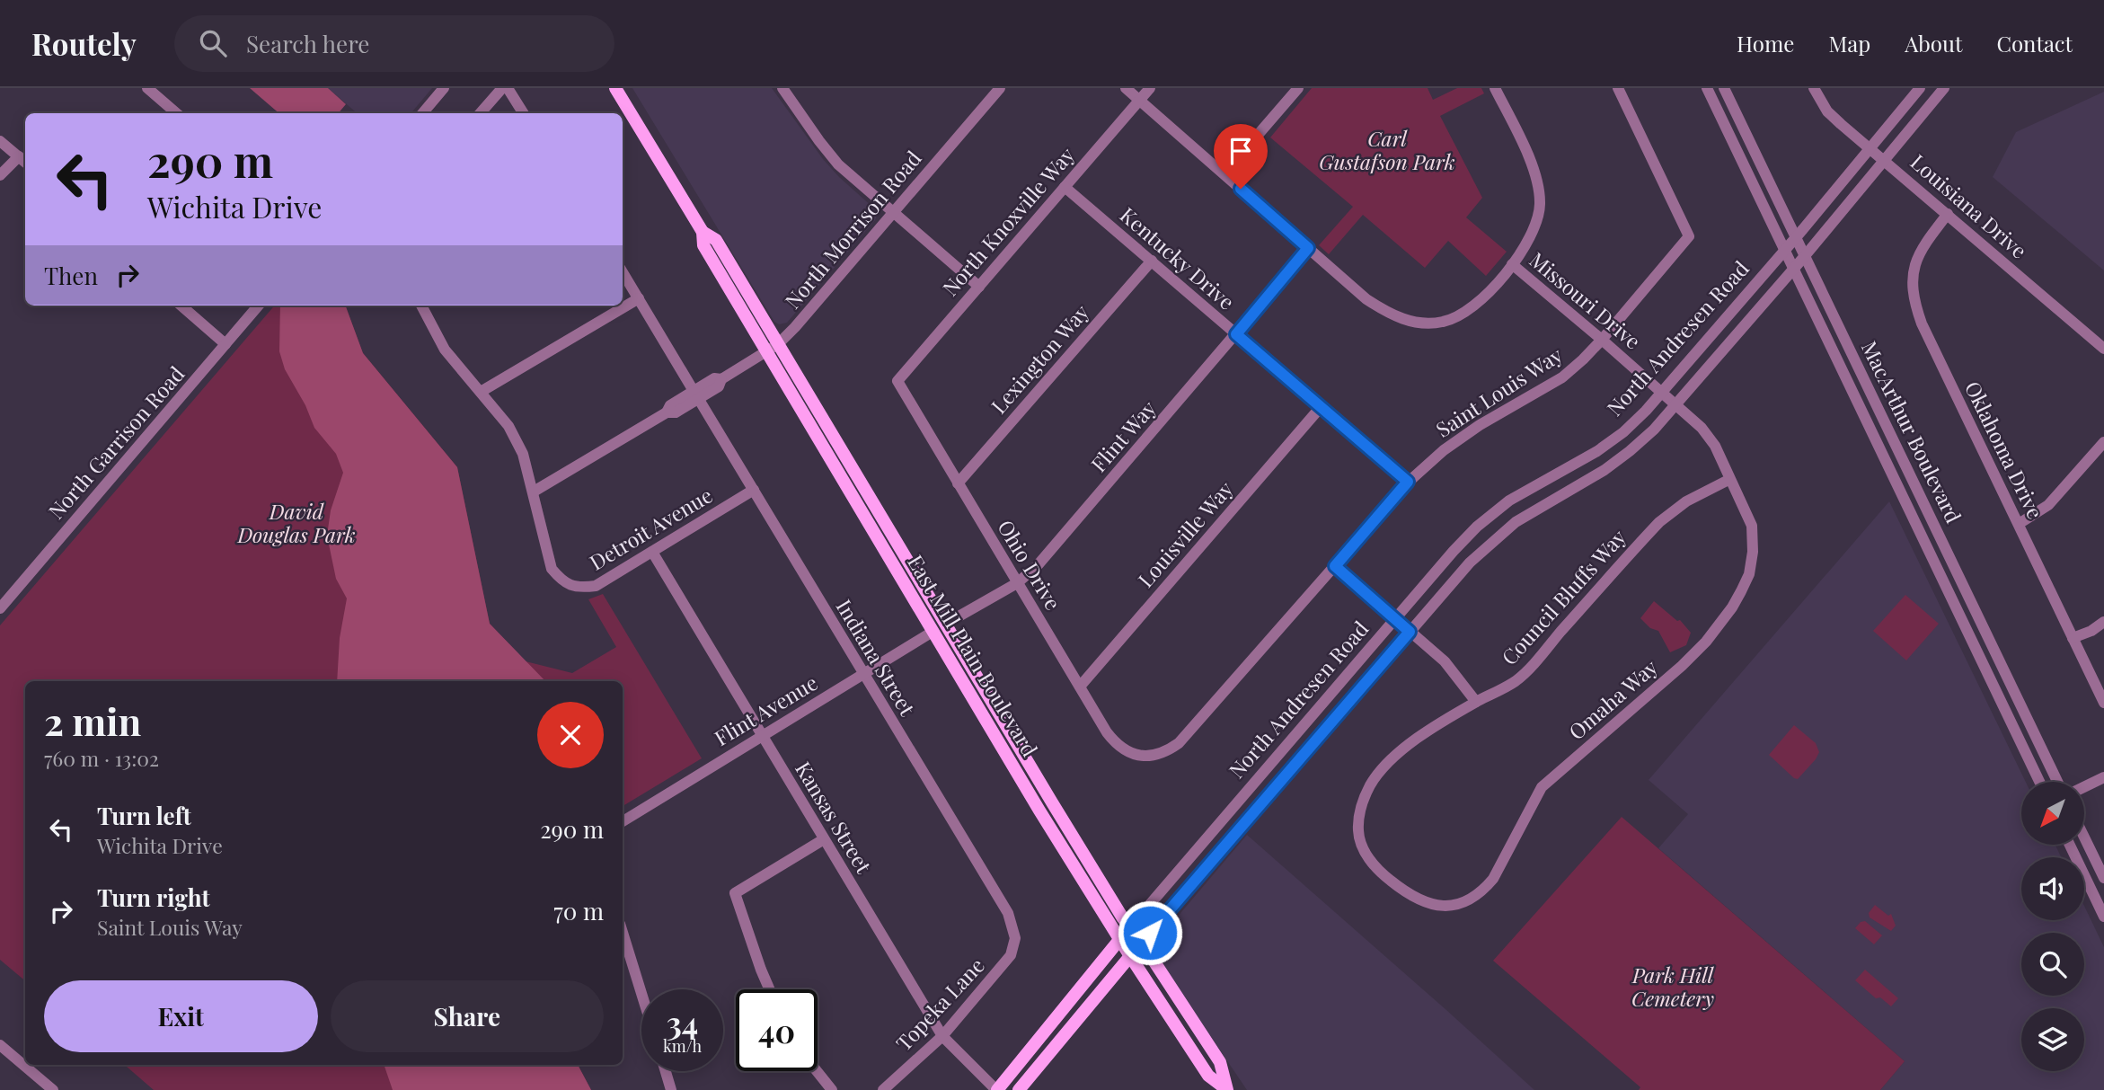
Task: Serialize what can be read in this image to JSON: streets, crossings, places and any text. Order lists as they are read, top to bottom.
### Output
{
  "streets": {
    "main road": ["North Andresen Road", "East Mill Plain Boulevard"],
    "street": [
      "Louisiana Drive",
      "North Knoxville Way",
      "North Morrison Road",
      "Kentucky Drive",
      "Missouri Drive",
      "Lexington Way",
      "Saint Louis Way",
      "MacArthur Boulevard",
      "Flint Way",
      "North Garrison Road",
      "Oklahoma Drive",
      "Detroit Avenue",
      "Louisville Way",
      "Ohio Drive",
      "Council Bluffs Way",
      "Indiana Street",
      "Omaha Way",
      "Flint Avenue",
      "Kansas Street",
      "Topeka Lane"
    ]
  },
  "crossings": [
    ["Louisiana Drive", "North Andresen Road"],
    ["Louisiana Drive", "Oklahoma Drive"],
    ["North Knoxville Way", "Kentucky Drive"],
    ["North Knoxville Way", "Ohio Drive"],
    ["North Morrison Road", "Detroit Avenue"],
    ["North Morrison Road", "East Mill Plain Boulevard"],
    ["North Morrison Road", "Indiana Street"],
    ["Kentucky Drive", "Lexington Way"],
    ["Kentucky Drive", "Saint Louis Way"],
    ["Kentucky Drive", "Flint Way"],
    ["Kentucky Drive", "Louisville Way"],
    ["Missouri Drive", "North Andresen Road"],
    ["Missouri Drive", "Saint Louis Way"],
    ["Missouri Drive", "Council Bluffs Way"],
    ["Missouri Drive", "Omaha Way"],
    ["North Andresen Road", "MacArthur Boulevard"],
    ["North Andresen Road", "East Mill Plain Boulevard"],
    ["North Andresen Road", "Kansas Street"],
    ["Lexington Way", "Ohio Drive"],
    ["Saint Louis Way", "Ohio Drive"],
    ["Flint Way", "Ohio Drive"],
    ["Flint Way", "East Mill Plain Boulevard"],
    ["Detroit Avenue", "Indiana Street"],
    ["Detroit Avenue", "Kansas Street"],
    ["Louisville Way", "Ohio Drive"],
    ["Council Bluffs Way", "Omaha Way"],
    ["East Mill Plain Boulevard", "Flint Avenue"],
    ["Indiana Street", "Flint Avenue"],
    ["Indiana Street", "Topeka Lane"],
    ["Flint Avenue", "Kansas Street"],
    ["Kansas Street", "Topeka Lane"]
  ],
  "parks": ["Carl Gustafson Park", "David Douglas Park", "Park Hill Cemetery"],
  "north": "bottom left",
  "page": {
    "header": "Routely",
    "search": "Search here",
    "nav": [
      "Home",
      "Map",
      "About",
      "Contact"
    ],
    "turn": ["290 m", "Wichita Drive"],
    "then": "Then",
    "heading": ["2 min", "760 m · 13:02"],
    "list": [
      {
        "name": "Turn left",
        "note": "Wichita Drive",
        "value": "290 m"
      },
      {
        "name": "Turn right",
        "note": "Saint Louis Way",
        "value": "70 m"
      }
    ],
    "buttons": ["Exit", "Share"],
    "speed": "34 km/h",
    "limit": "40"
  }
}
